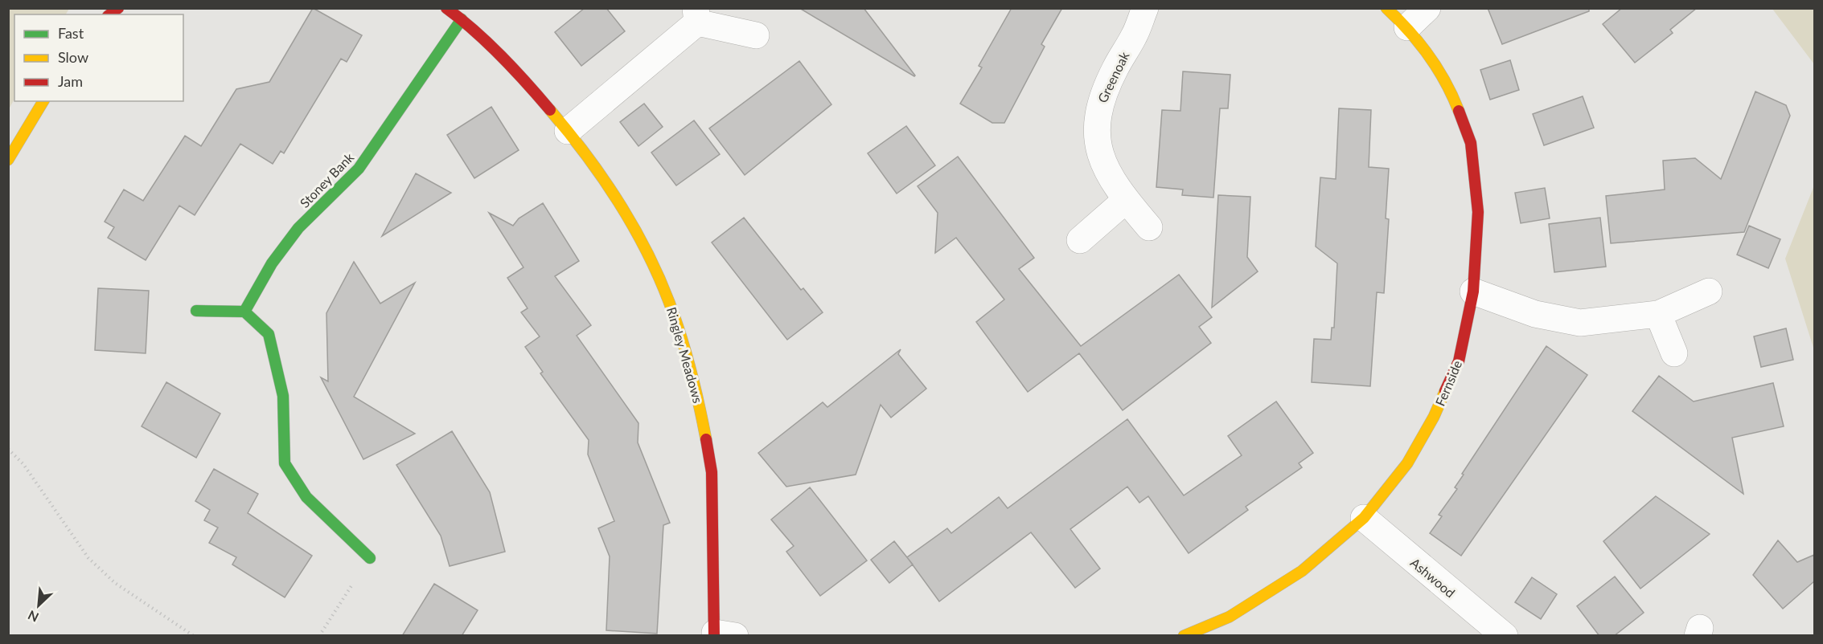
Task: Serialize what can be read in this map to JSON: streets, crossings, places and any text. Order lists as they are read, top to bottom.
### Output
{
  "streets": {
    "street": [
      "Greenoak",
      "Stoney Bank",
      "Ringley Meadows",
      "Fernside",
      "Ashwood"
    ]
  },
  "crossings": [
    ["Stoney Bank", "Ringley Meadows"],
    ["Fernside", "Ashwood"]
  ],
  "legend": ["Fast", "Slow", "Jam"],
  "north": "bottom left"
}
